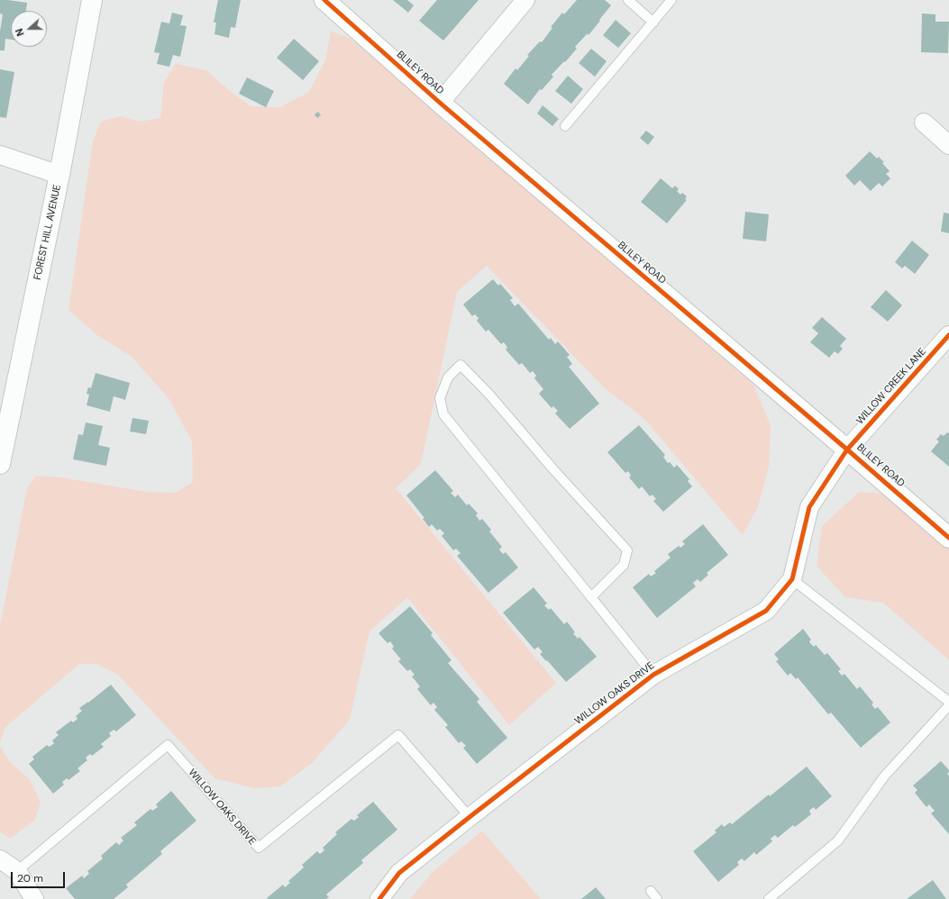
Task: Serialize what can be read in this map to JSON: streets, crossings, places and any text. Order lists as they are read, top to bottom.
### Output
{
  "streets": {
    "street": [
      "BLILEY ROAD",
      "FOREST HILL AVENUE",
      "WILLOW CREEK LANE",
      "WILLOW OAKS DRIVE"
    ]
  },
  "crossings": [
    ["BLILEY ROAD", "WILLOW CREEK LANE"],
    ["BLILEY ROAD", "WILLOW OAKS DRIVE"],
    ["WILLOW CREEK LANE", "WILLOW OAKS DRIVE"]
  ],
  "scale_bar": "20 m",
  "north": "left"
}
